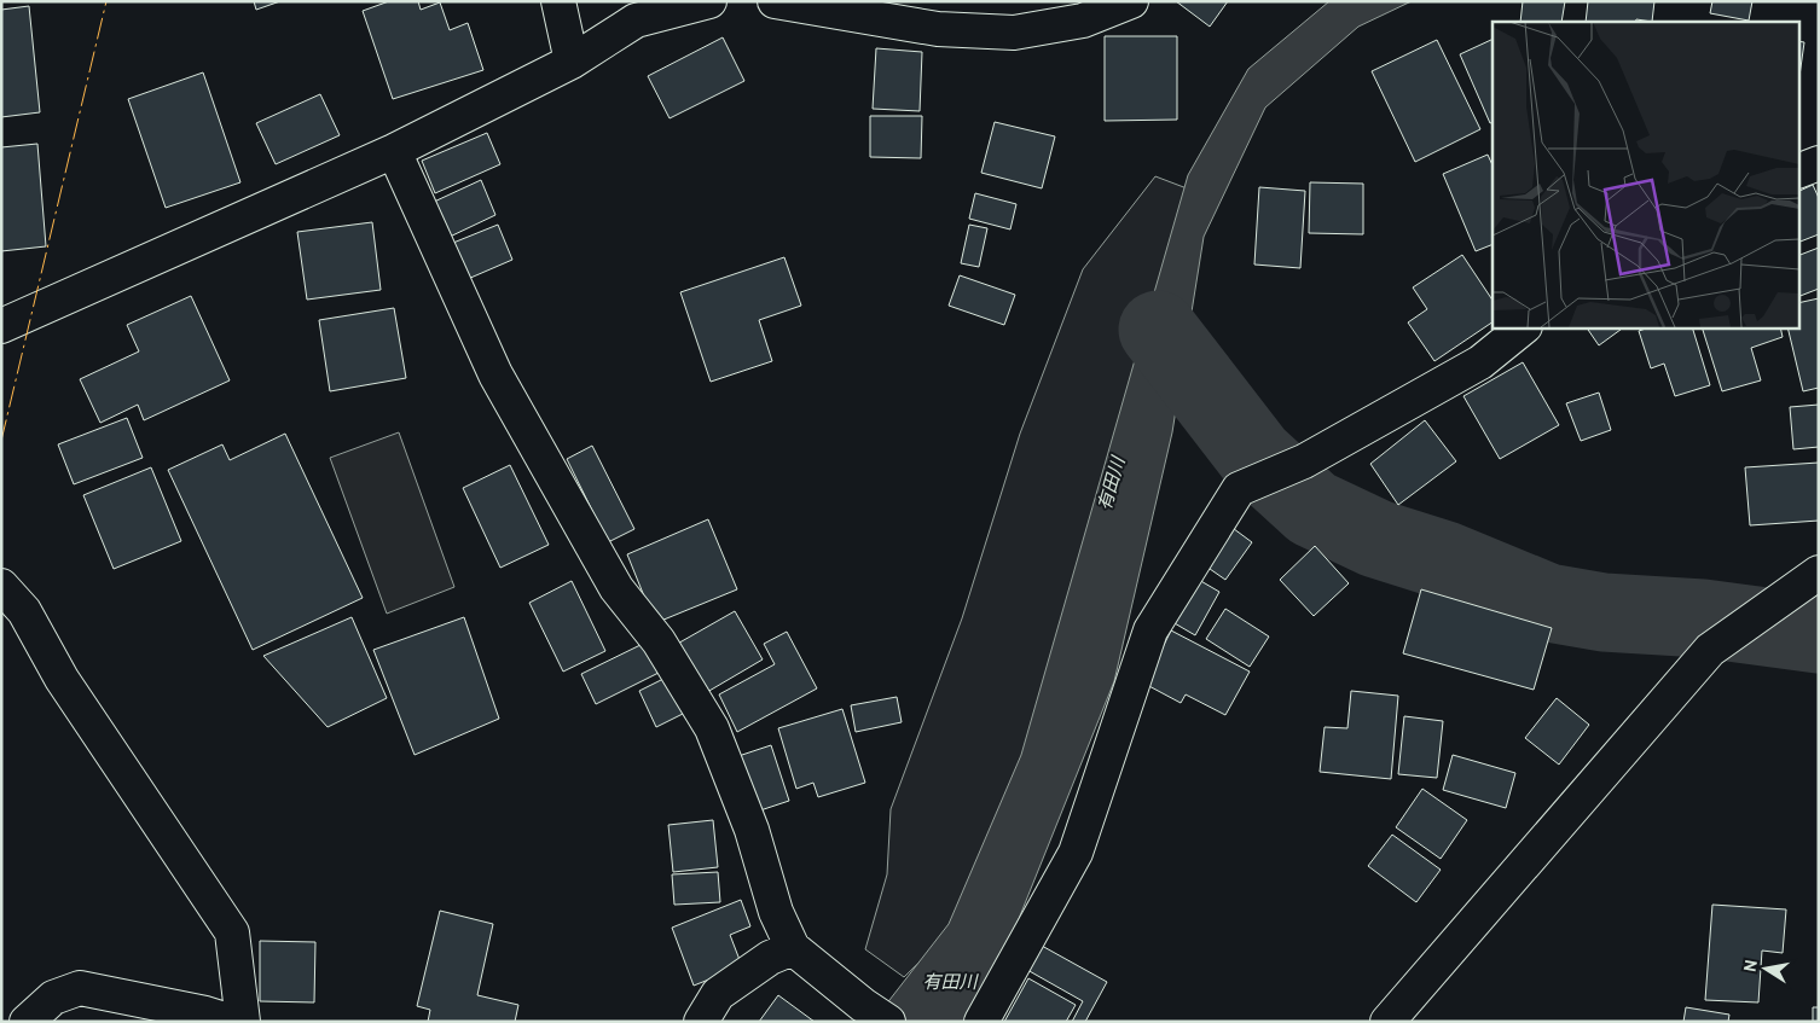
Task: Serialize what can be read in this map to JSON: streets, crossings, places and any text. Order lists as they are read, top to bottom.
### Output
{
  "water": ["有田川"],
  "north": "left"
}
